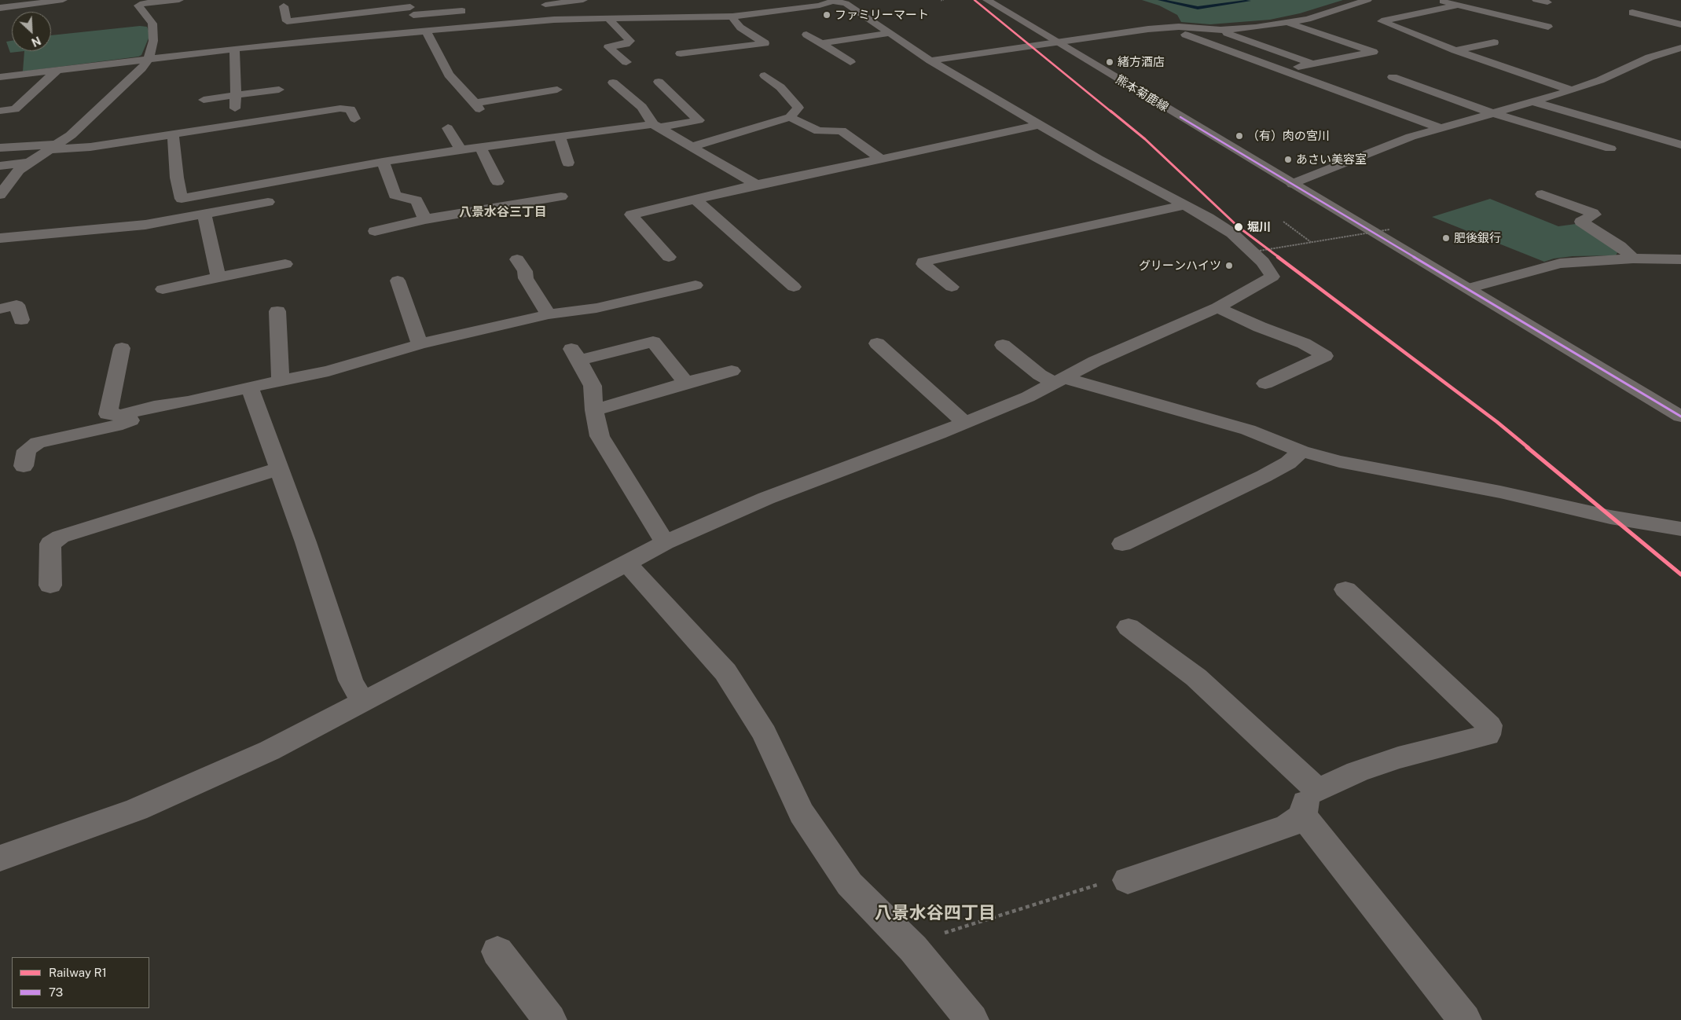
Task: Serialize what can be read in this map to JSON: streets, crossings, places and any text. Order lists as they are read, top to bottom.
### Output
{
  "streets": {
    "main road": ["熊本菊鹿線"]
  },
  "districts": ["八景水谷三丁目", "八景水谷四丁目"],
  "places": [
    "ファミリーマート",
    "緒方酒店",
    "（有）肉の宮川",
    "あさい美容室",
    "堀川",
    "肥後銀行",
    "グリーンハイツ"
  ],
  "lines": ["rail line R1", "transit line 73"],
  "legend": ["Railway R1", "73"],
  "north": "bottom right"
}
